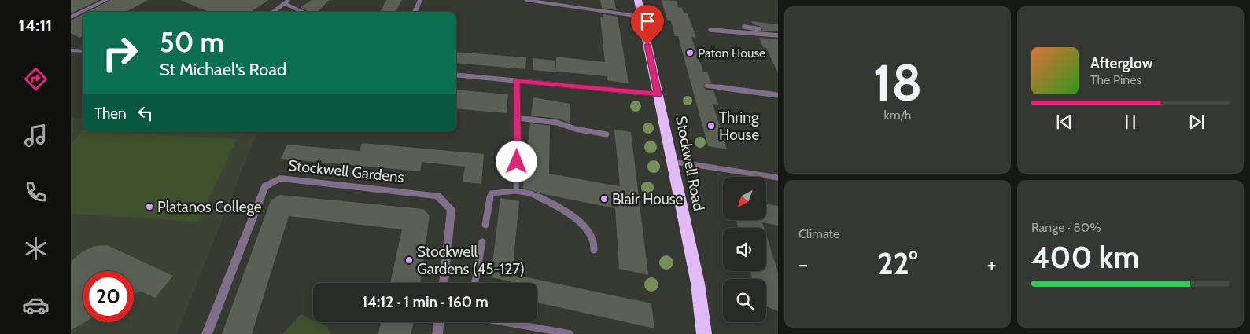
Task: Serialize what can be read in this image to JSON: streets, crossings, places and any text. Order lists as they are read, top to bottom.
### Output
{
  "streets": {
    "highway": ["Stockwell Road"],
    "street": ["Stockwell Gardens"]
  },
  "places": [
    "Paton House",
    "Thring House",
    "Blair House",
    "Platanos College",
    "Stockwell Gardens (45-127)"
  ],
  "north": "bottom left",
  "page": {
    "tabs": "14:11",
    "tile": [
      ["18", "km/h"],
      "Climate",
      ["Range · 80%", "400 km"]
    ],
    "turn": ["50 m", "St Michael's Road"],
    "song": ["Afterglow", "The Pines"],
    "then": "Then",
    "heat": ["−", "22°", "+"],
    "limit": "20",
    "trip": "14:12 · 1 min · 160 m"
  }
}
